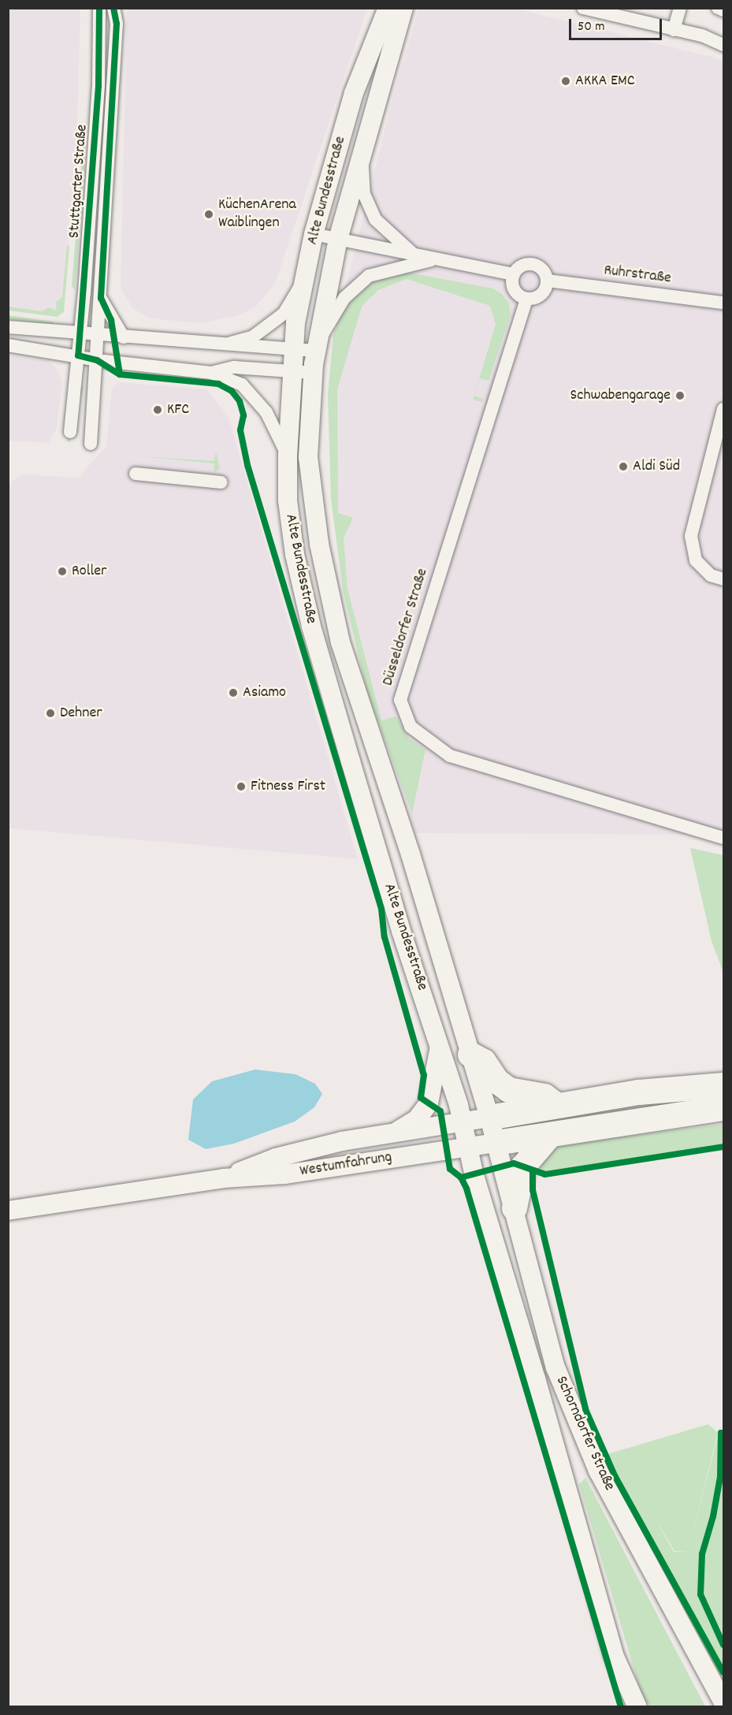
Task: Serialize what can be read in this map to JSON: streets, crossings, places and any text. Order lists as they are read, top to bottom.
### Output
{
  "streets": {
    "main road": ["Alte Bundesstraße", "Westumfahrung", "Schorndorfer Straße"],
    "street": ["Stuttgarter Straße", "Ruhrstraße", "Düsseldorfer Straße"]
  },
  "crossings": [
    ["Alte Bundesstraße", "Westumfahrung"],
    ["Alte Bundesstraße", "Schorndorfer Straße"],
    ["Ruhrstraße", "Düsseldorfer Straße"],
    ["Westumfahrung", "Schorndorfer Straße"]
  ],
  "places": [
    "AKKA EMC",
    "KüchenArena Waiblingen",
    "Schwabengarage",
    "KFC",
    "Aldi Süd",
    "Roller",
    "Asiamo",
    "Dehner",
    "Fitness First"
  ],
  "scale_bar": "50 m"
}
